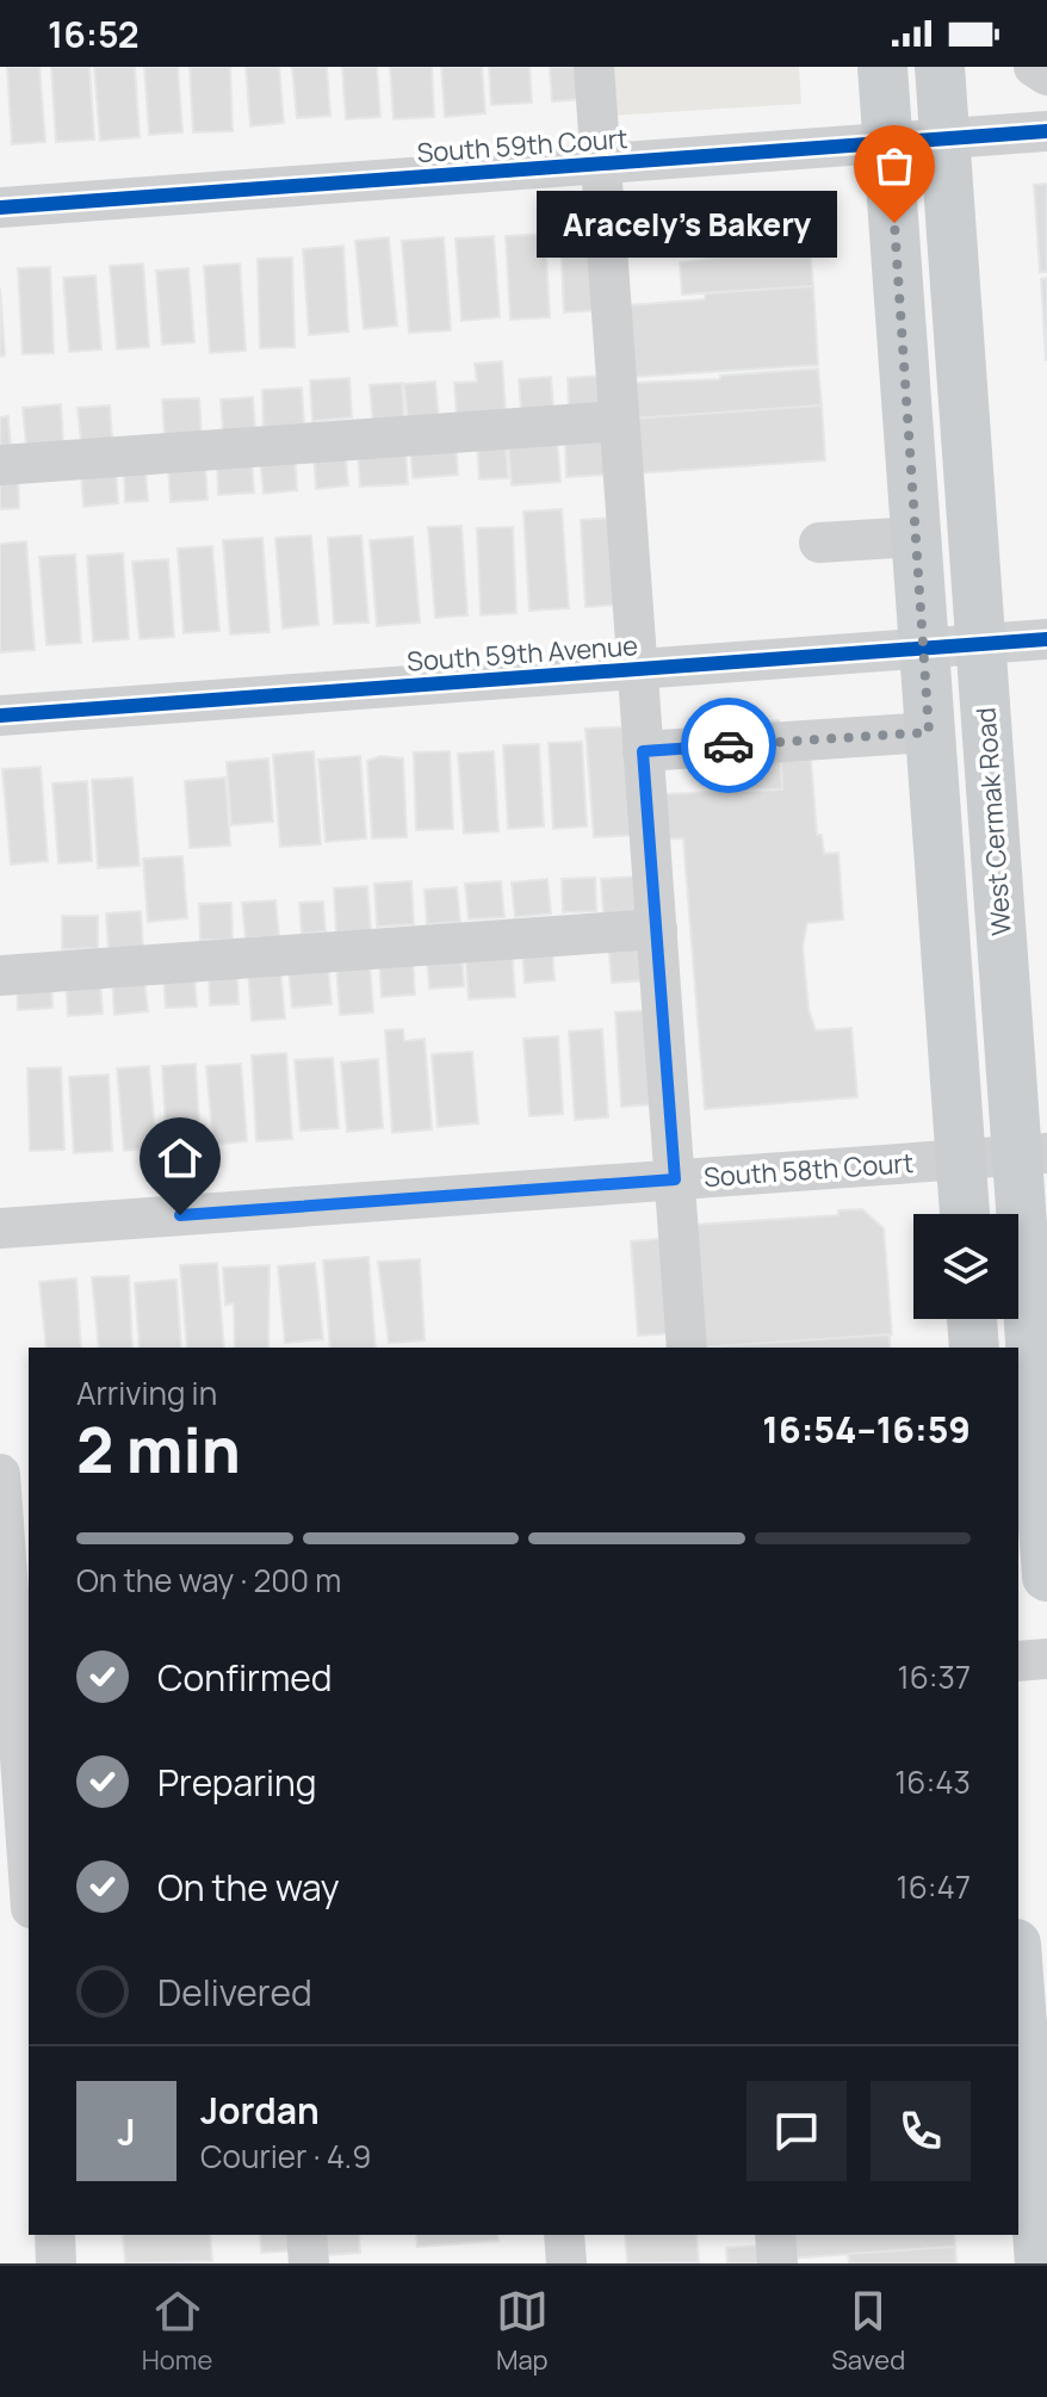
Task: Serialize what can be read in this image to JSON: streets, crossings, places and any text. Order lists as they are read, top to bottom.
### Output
{
  "streets": {
    "main road": ["West Cermak Road"],
    "street": ["South 59th Court", "South 59th Avenue", "South 58th Court"]
  },
  "crossings": [
    ["South 59th Court", "West Cermak Road"],
    ["South 59th Avenue", "West Cermak Road"],
    ["West Cermak Road", "South 58th Court"]
  ],
  "places": ["Aracely's Bakery"],
  "page": {
    "status": "16:52",
    "bubble": "Aracely's Bakery",
    "heading": ["2 min", "Arriving in", "16:54–16:59"],
    "panel": ["Jordan", "Courier · 4.9"],
    "bar": "On the way · 200 m",
    "list": [
      ["Confirmed", "16:37"],
      ["Preparing", "16:43"],
      ["On the way", "16:47"],
      "Delivered"
    ],
    "round": "J",
    "tabs": ["Home", "Map", "Saved"]
  }
}
